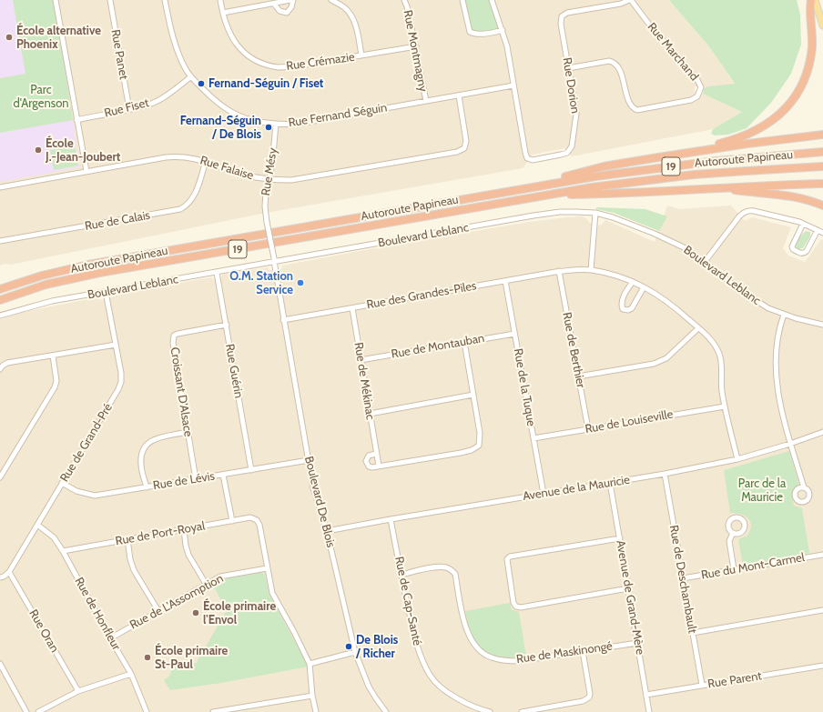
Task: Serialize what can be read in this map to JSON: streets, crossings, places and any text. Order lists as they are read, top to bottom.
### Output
{
  "streets": {
    "highway": ["Autoroute Papineau", "19"],
    "street": [
      "Rue Montmagny",
      "Rue Marchand",
      "Rue Panet",
      "Rue Crémazie",
      "Rue Dorion",
      "Rue Fiset",
      "Rue Fernand Séguin",
      "Rue Falaise",
      "Rue Mésy",
      "Rue de Calais",
      "Boulevard Leblanc",
      "Rue des Grandes-Piles",
      "Rue de Montauban",
      "Rue de Berthier",
      "Rue Guérin",
      "Rue de Mékinac",
      "Rue de la Tuque",
      "Croissant D'Alsace",
      "Rue de Louiseville",
      "Rue de Grand-Pré",
      "Rue de Lévis",
      "Avenue de la Mauricie",
      "Boulevard De Blois",
      "Rue de Port-Royal",
      "Rue du Mont-Carmel",
      "Rue de Deschambault",
      "Avenue de Grand-Mère",
      "Rue de Cap-Santé",
      "Rue de L'Assomption",
      "Rue de Honfleur",
      "Rue Oran",
      "Rue de Maskinongé",
      "Rue Parent"
    ]
  },
  "crossings": [
    ["Rue Montmagny", "Rue Crémazie"],
    ["Rue Montmagny", "Rue Fernand Séguin"],
    ["Rue Marchand", "Rue Dorion"],
    ["Rue Panet", "Rue Fiset"],
    ["Rue Dorion", "Rue Fernand Séguin"],
    ["Rue Fiset", "Rue Fernand Séguin"],
    ["Rue Fernand Séguin", "Rue Falaise"],
    ["Rue Fernand Séguin", "Rue Mésy"],
    ["Rue Falaise", "Rue Mésy"],
    ["Rue Falaise", "Rue de Calais"],
    ["Rue Mésy", "Boulevard Leblanc"],
    ["Rue Mésy", "Boulevard De Blois"],
    ["Boulevard Leblanc", "Rue Guérin"],
    ["Boulevard Leblanc", "Rue de Grand-Pré"],
    ["Boulevard Leblanc", "Boulevard De Blois"],
    ["Rue des Grandes-Piles", "Rue de Berthier"],
    ["Rue des Grandes-Piles", "Rue de Mékinac"],
    ["Rue des Grandes-Piles", "Rue de la Tuque"],
    ["Rue des Grandes-Piles", "Rue de Louiseville"],
    ["Rue des Grandes-Piles", "Avenue de la Mauricie"],
    ["Rue des Grandes-Piles", "Boulevard De Blois"],
    ["Rue de Montauban", "Rue de Mékinac"],
    ["Rue de Montauban", "Rue de la Tuque"],
    ["Rue de Berthier", "Rue de Louiseville"],
    ["Rue Guérin", "Croissant D'Alsace"],
    ["Rue Guérin", "Rue de Lévis"],
    ["Rue de la Tuque", "Rue de Louiseville"],
    ["Rue de la Tuque", "Avenue de la Mauricie"],
    ["Croissant D'Alsace", "Rue de Lévis"],
    ["Rue de Grand-Pré", "Rue de Lévis"],
    ["Rue de Grand-Pré", "Rue de Honfleur"],
    ["Rue de Grand-Pré", "Rue Oran"],
    ["Rue de Lévis", "Boulevard De Blois"],
    ["Avenue de la Mauricie", "Boulevard De Blois"],
    ["Avenue de la Mauricie", "Rue de Deschambault"],
    ["Avenue de la Mauricie", "Avenue de Grand-Mère"],
    ["Avenue de la Mauricie", "Rue de Cap-Santé"],
    ["Rue de Port-Royal", "Rue de L'Assomption"],
    ["Rue de Port-Royal", "Rue de Honfleur"],
    ["Rue du Mont-Carmel", "Rue de Deschambault"],
    ["Rue de Deschambault", "Rue Parent"],
    ["Avenue de Grand-Mère", "Rue de Maskinongé"],
    ["Avenue de Grand-Mère", "Rue Parent"],
    ["Rue de Cap-Santé", "Rue de Maskinongé"],
    ["Rue de L'Assomption", "Rue de Honfleur"]
  ],
  "parks": ["Parc d'Argenson", "Parc de la Mauricie"],
  "places": [
    "École alternative Phoenix",
    "Fernand-Séguin / Fiset",
    "Fernand-Séguin / De Blois",
    "École J.-Jean-Joubert",
    "O.M. Station Service",
    "École primaire l'Envol",
    "De Blois / Richer",
    "École primaire St-Paul"
  ]
}
